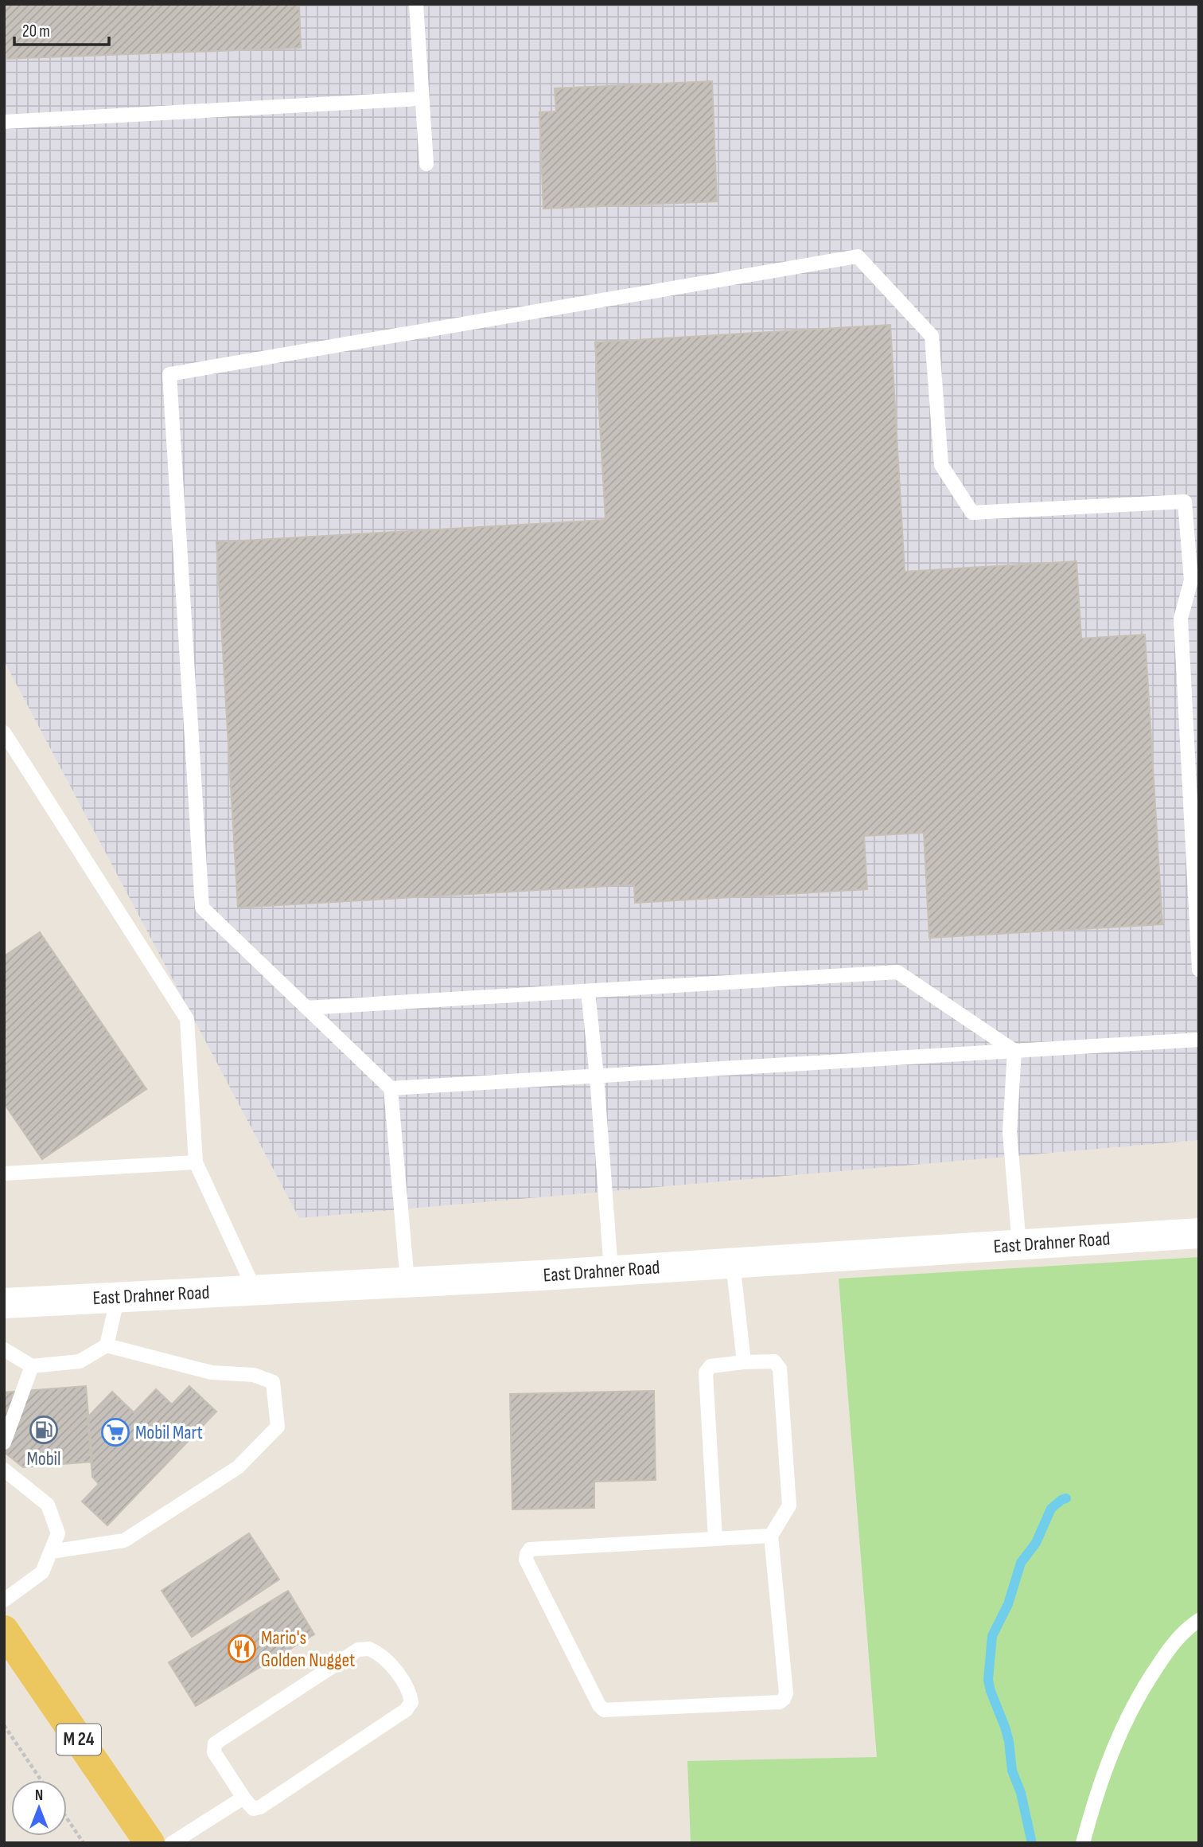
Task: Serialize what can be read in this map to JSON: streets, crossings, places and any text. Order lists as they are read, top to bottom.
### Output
{
  "streets": {
    "main road": ["M 24"],
    "street": ["East Drahner Road"]
  },
  "places": {
    "fuel station": ["Mobil"],
    "supermarket": ["Mobil Mart"],
    "restaurant": ["Mario's Golden Nugget"]
  },
  "scale_bar": "20 m",
  "north": "top"
}
